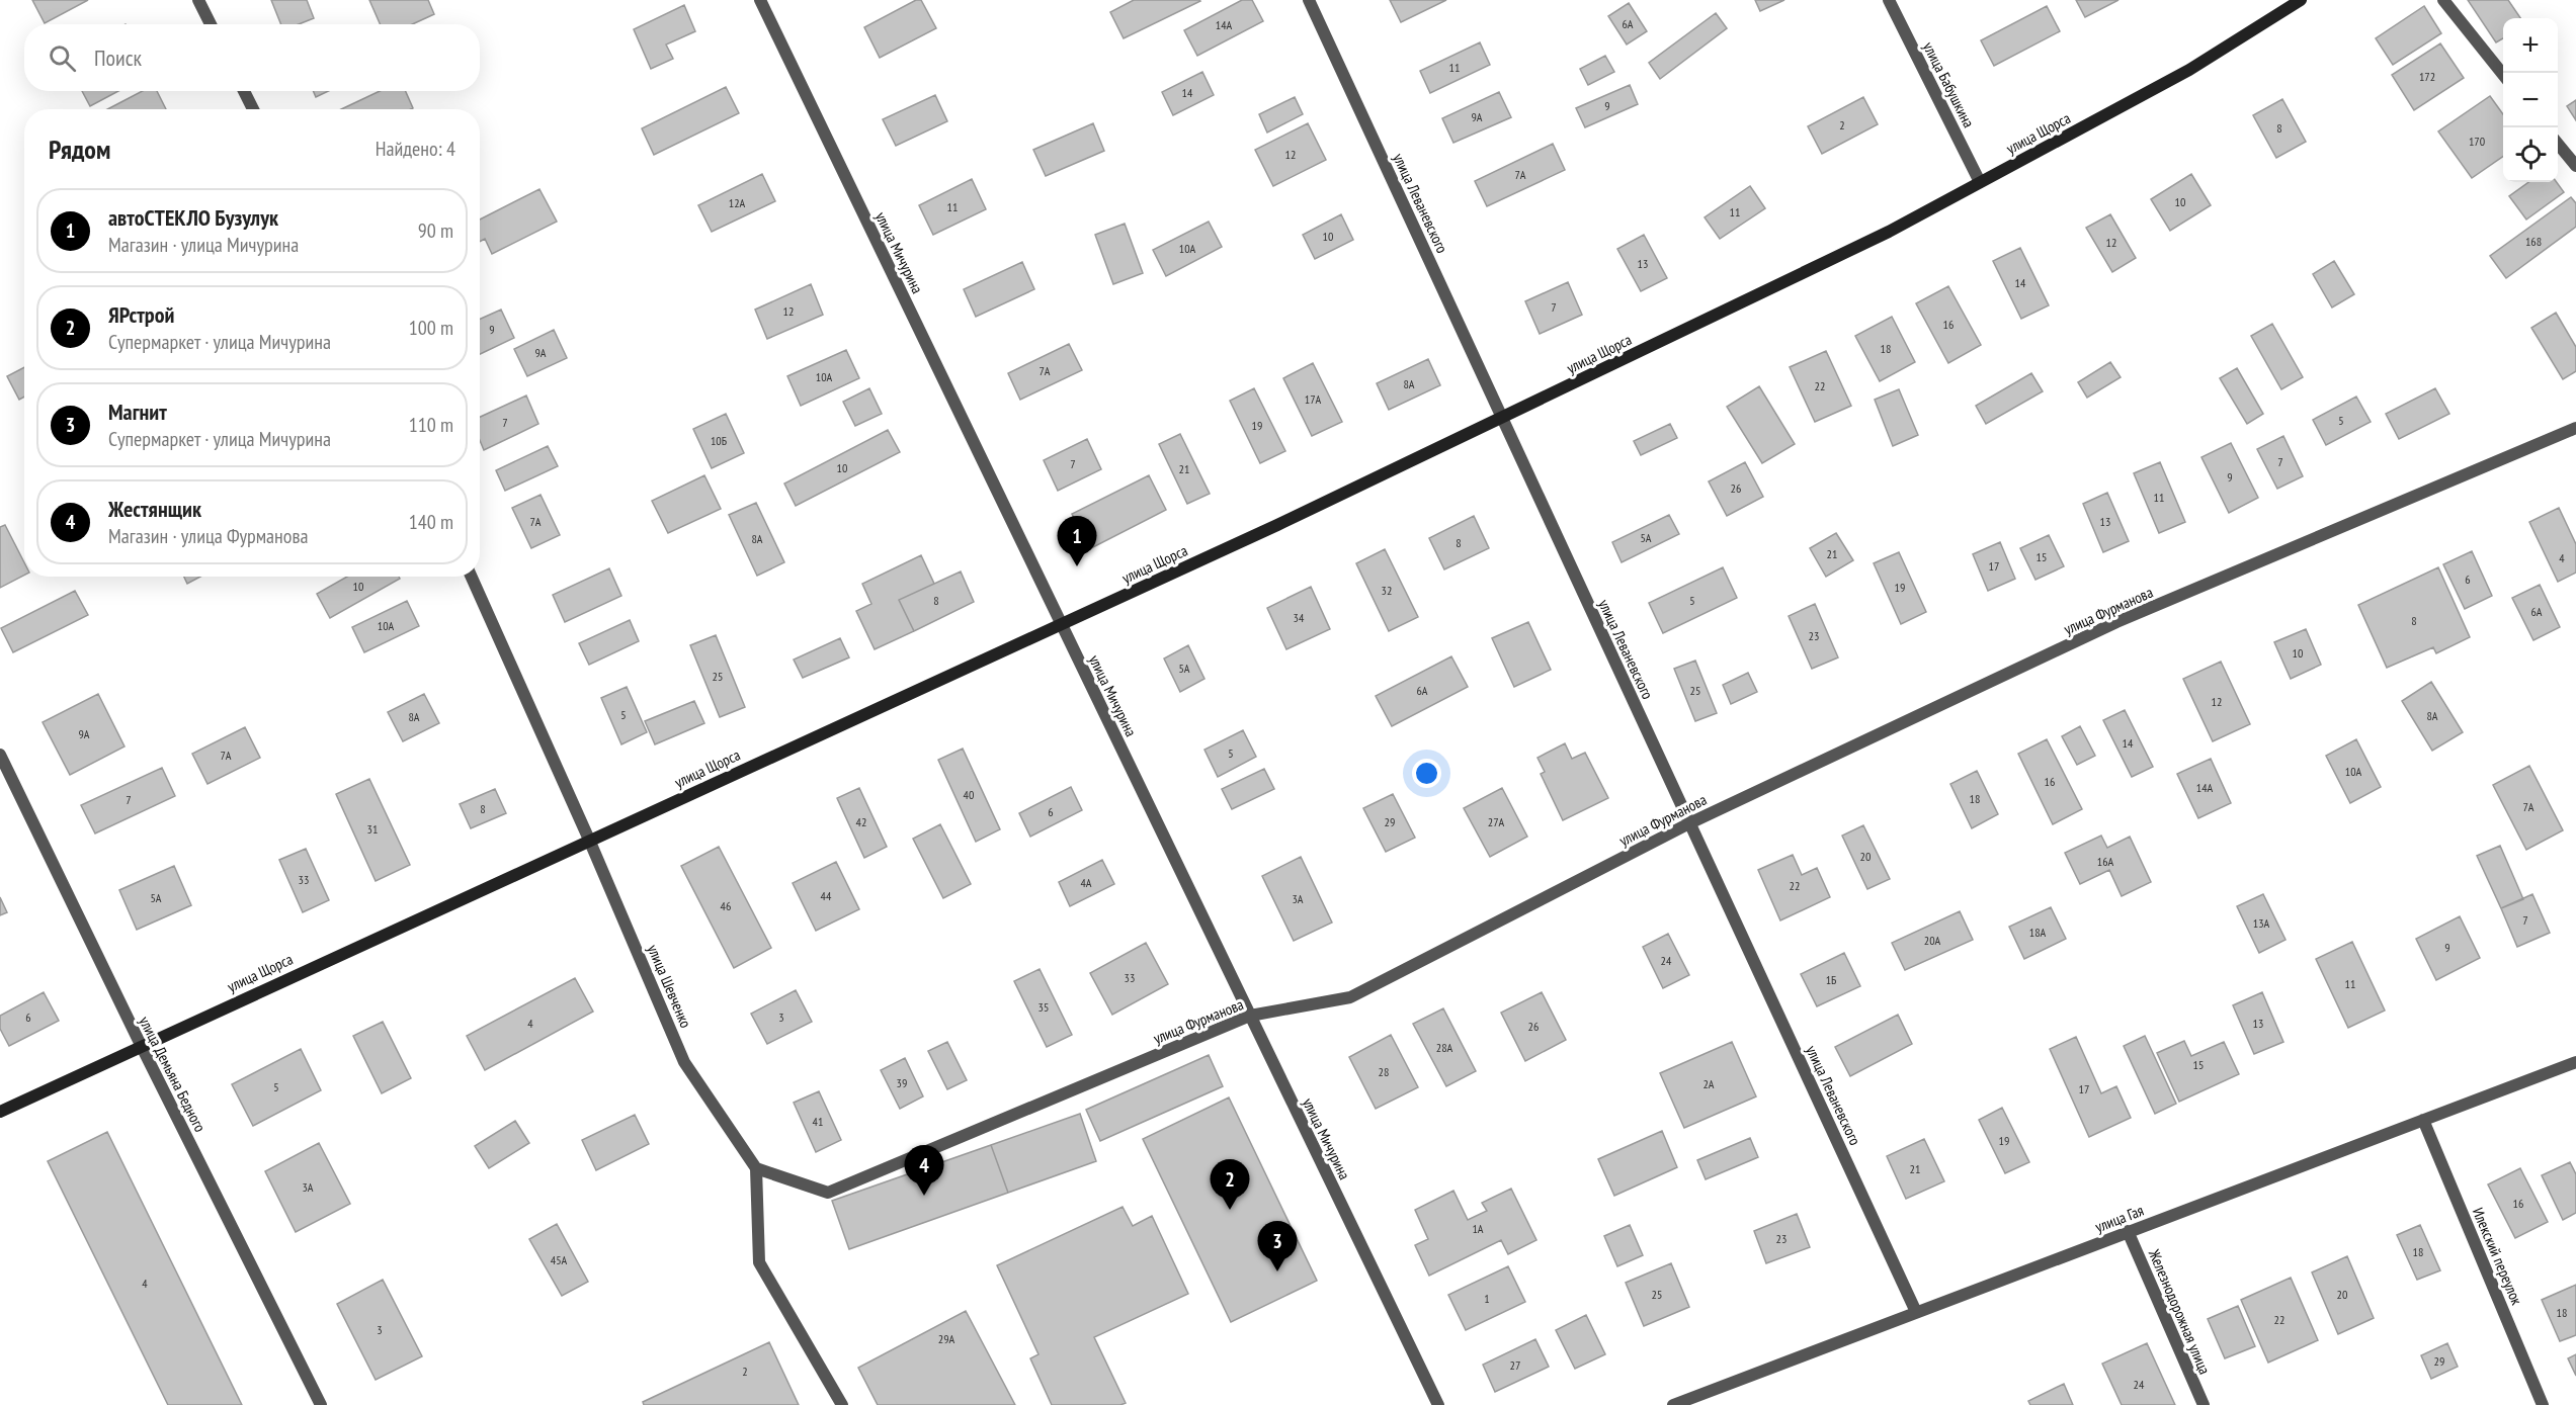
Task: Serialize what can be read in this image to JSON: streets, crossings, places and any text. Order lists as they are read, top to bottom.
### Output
{
  "streets": {
    "main road": ["улица Щорса"],
    "street": [
      "улица Бабушкина",
      "улица Леваневского",
      "улица Мичурина",
      "улица Фурманова",
      "улица Шевченко",
      "улица Демьяна Бедного",
      "улица Гая",
      "Илекский переулок",
      "Железнодорожная улица"
    ]
  },
  "crossings": [
    ["улица Бабушкина", "улица Щорса"],
    ["улица Щорса", "улица Леваневского"],
    ["улица Щорса", "улица Мичурина"],
    ["улица Щорса", "улица Шевченко"],
    ["улица Щорса", "улица Демьяна Бедного"],
    ["улица Леваневского", "улица Фурманова"],
    ["улица Леваневского", "улица Гая"],
    ["улица Мичурина", "улица Фурманова"],
    ["улица Фурманова", "улица Шевченко"],
    ["улица Гая", "Илекский переулок"],
    ["улица Гая", "Железнодорожная улица"]
  ],
  "house_numbers": [
    "6А",
    "14А",
    "11",
    "172",
    "14",
    "9",
    "9А",
    "2",
    "8",
    "170",
    "12",
    "7А",
    "10",
    "12А",
    "11",
    "11",
    "10",
    "168",
    "12",
    "10А",
    "13",
    "14",
    "7",
    "12",
    "16",
    "9",
    "18",
    "9А",
    "7А",
    "10А",
    "8А",
    "22",
    "17А",
    "5",
    "7",
    "19",
    "10Б",
    "7",
    "7",
    "10",
    "21",
    "9",
    "26",
    "11",
    "7А",
    "13",
    "5А",
    "8А",
    "8",
    "21",
    "15",
    "4",
    "17",
    "6",
    "10",
    "19",
    "32",
    "8",
    "5",
    "6А",
    "34",
    "8",
    "10А",
    "23",
    "10",
    "5А",
    "25",
    "6А",
    "25",
    "12",
    "5",
    "8А",
    "8А",
    "9А",
    "14",
    "5",
    "7А",
    "10А",
    "16",
    "14А",
    "40",
    "18",
    "7",
    "7А",
    "8",
    "6",
    "42",
    "29",
    "27А",
    "31",
    "20",
    "16А",
    "33",
    "4А",
    "22",
    "44",
    "5А",
    "3А",
    "46",
    "7",
    "13А",
    "18А",
    "20А",
    "9",
    "24",
    "33",
    "1Б",
    "11",
    "35",
    "6",
    "3",
    "4",
    "13",
    "26",
    "28А",
    "15",
    "28",
    "39",
    "2А",
    "5",
    "17",
    "41",
    "19",
    "21",
    "3А",
    "16",
    "1А",
    "23",
    "18",
    "45А",
    "4",
    "25",
    "20",
    "1",
    "18",
    "22",
    "3",
    "29А",
    "29",
    "27",
    "2",
    "24"
  ],
  "page": {
    "map_buttons": ["+", "−"],
    "search": "Поиск",
    "heading": ["Рядом", "Найдено: 4"],
    "list": [
      {
        "mark": "1",
        "name": "автоСТЕКЛО Бузулук",
        "note": "Магазин · улица Мичурина",
        "value": "90 m"
      },
      {
        "mark": "2",
        "name": "ЯРстрой",
        "note": "Супермаркет · улица Мичурина",
        "value": "100 m"
      },
      {
        "mark": "3",
        "name": "Магнит",
        "note": "Супермаркет · улица Мичурина",
        "value": "110 m"
      },
      {
        "mark": "4",
        "name": "Жестянщик",
        "note": "Магазин · улица Фурманова",
        "value": "140 m"
      }
    ],
    "pins": [
      "1",
      "4",
      "2",
      "3"
    ]
  }
}
